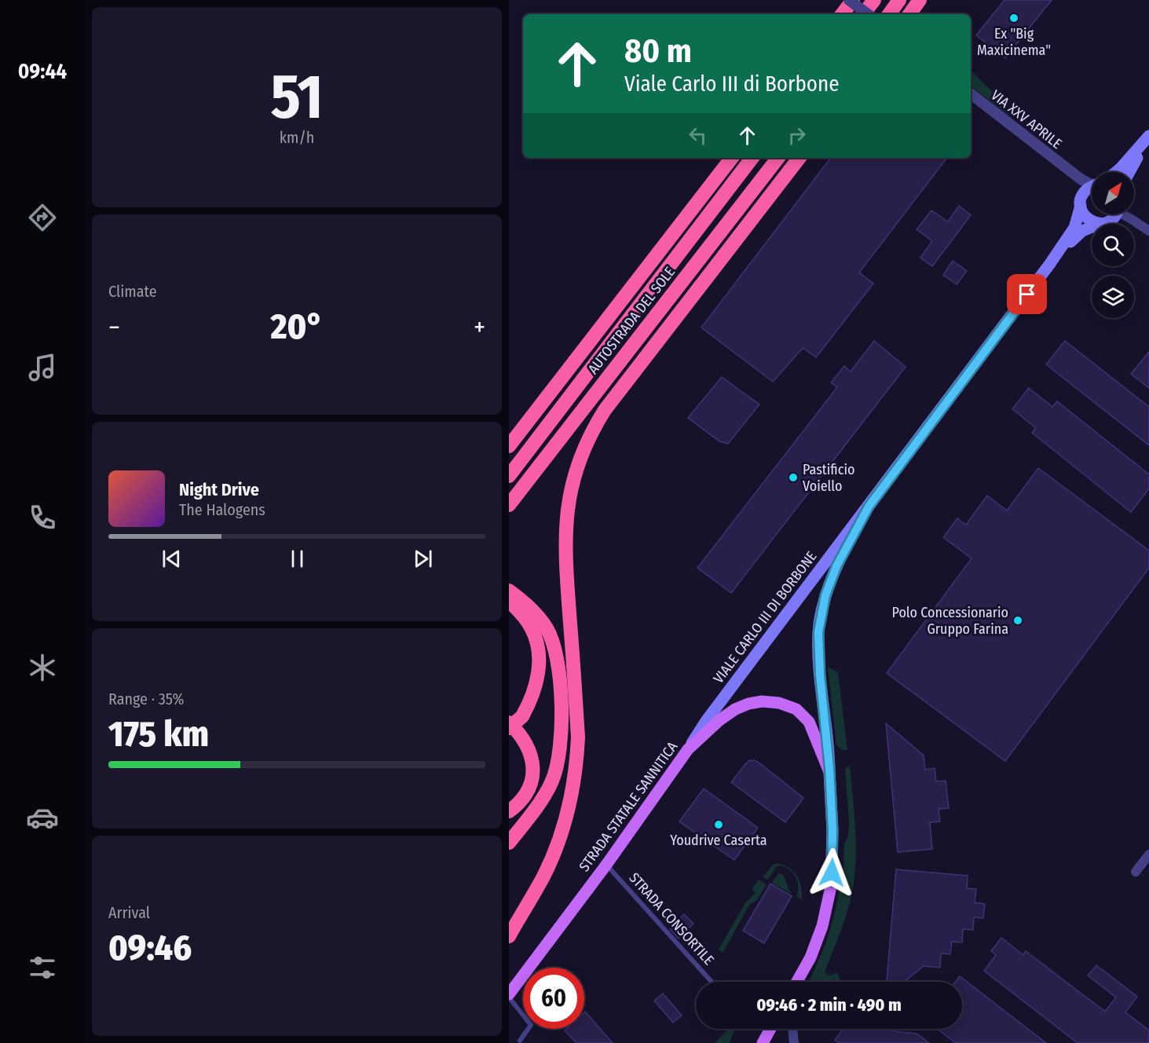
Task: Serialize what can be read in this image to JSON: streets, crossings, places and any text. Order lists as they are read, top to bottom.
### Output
{
  "streets": {
    "highway": ["AUTOSTRADA DEL SOLE"],
    "main road": ["VIALE CARLO III DI BORBONE", "STRADA STATALE SANNITICA"],
    "street": ["VIA XXV APRILE"],
    "lane": ["STRADA CONSORTILE"]
  },
  "crossings": [
    ["VIA XXV APRILE", "VIALE CARLO III DI BORBONE"],
    ["VIALE CARLO III DI BORBONE", "STRADA STATALE SANNITICA"],
    ["STRADA STATALE SANNITICA", "STRADA CONSORTILE"]
  ],
  "places": [
    "Ex \"Big Maxicinema\"",
    "Pastificio Voiello",
    "Polo Concessionario Gruppo Farina",
    "Youdrive Caserta"
  ],
  "north": "top right",
  "page": {
    "tabs": "09:44",
    "tile": [
      ["51", "km/h"],
      "Climate",
      ["Range · 35%", "175 km"],
      ["Arrival", "09:46"]
    ],
    "turn": ["80 m", "Viale Carlo III di Borbone"],
    "heat": ["−", "20°", "+"],
    "song": ["Night Drive", "The Halogens"],
    "limit": "60",
    "trip": "09:46 · 2 min · 490 m"
  }
}
